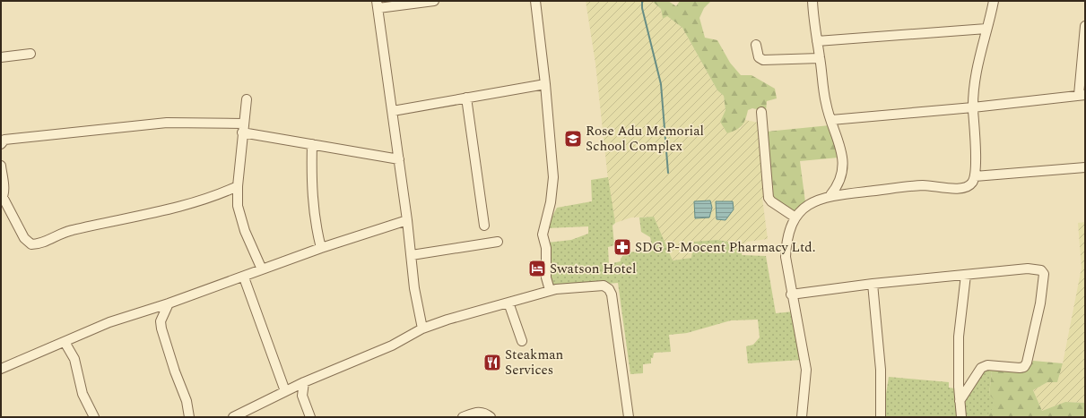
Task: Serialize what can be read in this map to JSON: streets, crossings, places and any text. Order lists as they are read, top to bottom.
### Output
{
  "places": {
    "school or university": ["Rose Adu Memorial School Complex"],
    "pharmacy": ["SDG P-Mocent Pharmacy Ltd."],
    "hotel": ["Swatson Hotel"],
    "restaurant": ["Steakman Services"]
  }
}
